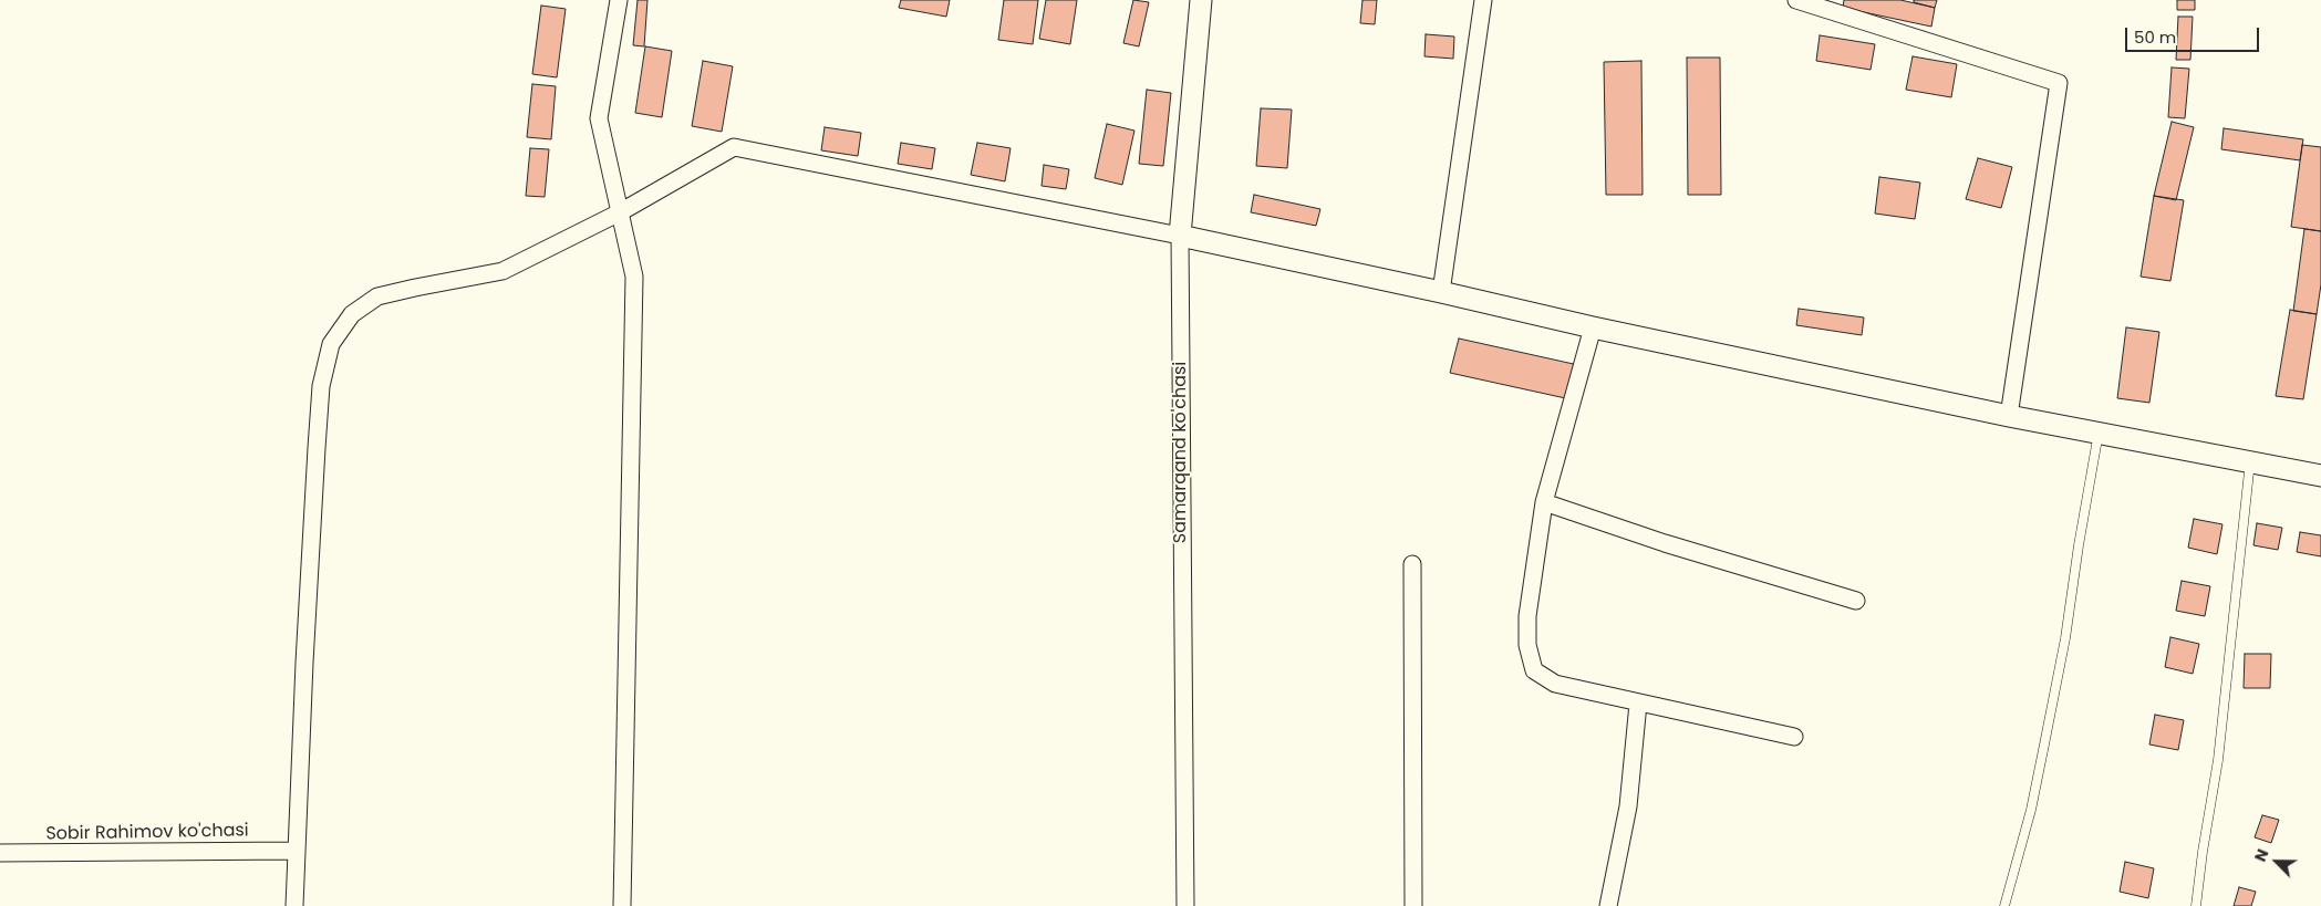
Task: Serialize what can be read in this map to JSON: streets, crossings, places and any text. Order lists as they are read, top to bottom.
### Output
{
  "streets": {
    "street": ["Samarqand ko'chasi", "Sobir Rahimov ko'chasi"]
  },
  "scale_bar": "50 m",
  "north": "top left"
}
